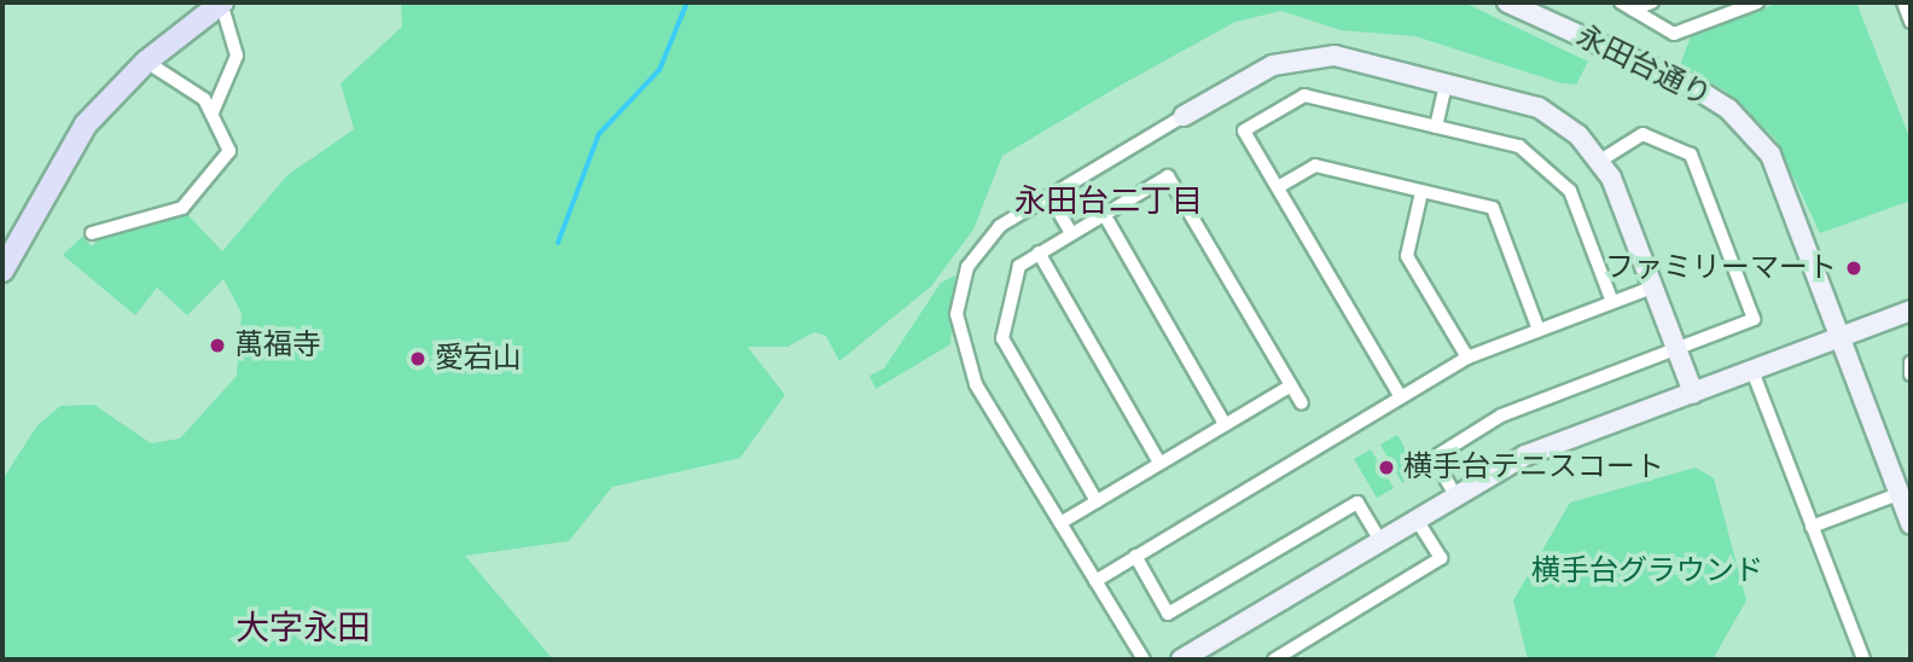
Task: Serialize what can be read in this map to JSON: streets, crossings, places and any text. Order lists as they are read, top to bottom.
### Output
{
  "streets": {
    "street": ["永田台通り"]
  },
  "districts": ["永田台二丁目", "大字永田"],
  "parks": ["横手台グラウンド"],
  "places": [
    "ファミリーマート",
    "萬福寺",
    "愛宕山",
    "横手台テニスコート"
  ]
}
